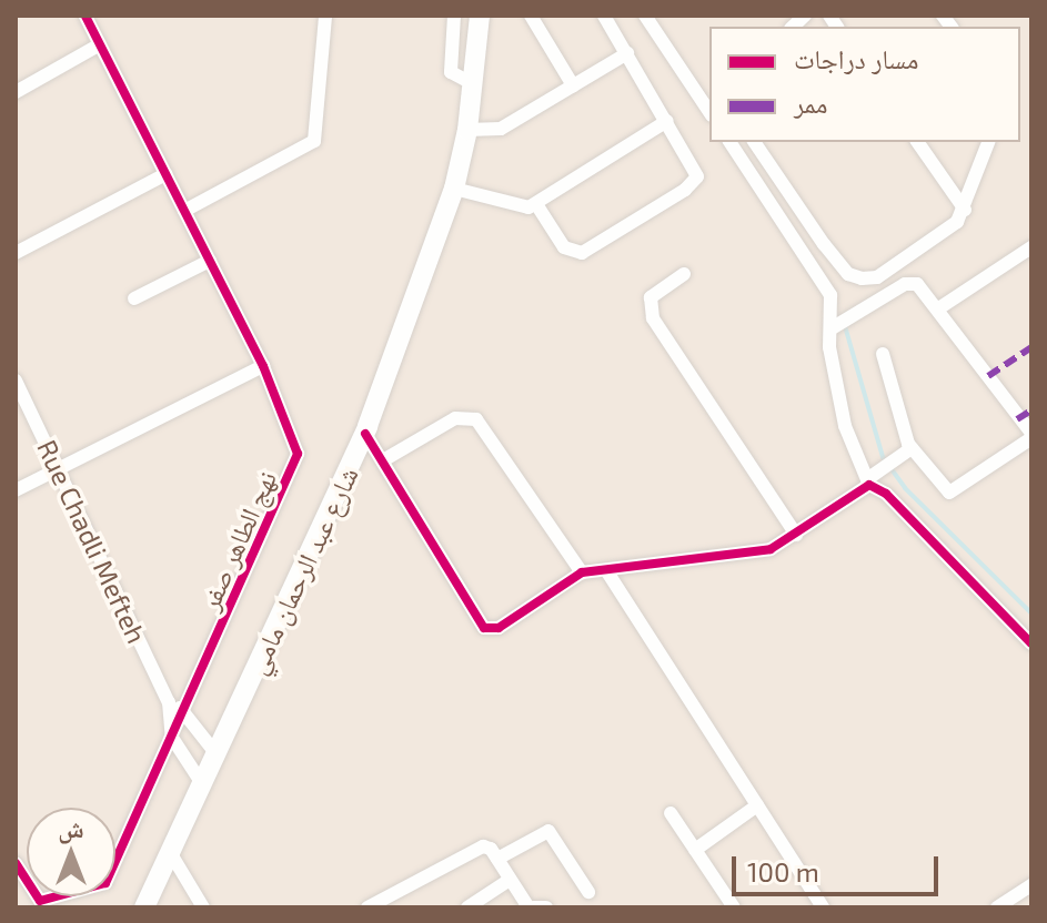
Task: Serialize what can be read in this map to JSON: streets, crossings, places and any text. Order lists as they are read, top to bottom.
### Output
{
  "streets": {
    "street": ["نهج الطاهر صفر", "Rue Chadli Mefteh", "شارع عبد الرحمان مامي"]
  },
  "crossings": [
    ["نهج الطاهر صفر", "Rue Chadli Mefteh"]
  ],
  "legend": ["مسار دراجات", "ممر"],
  "scale_bar": "100 m",
  "north": "top"
}
